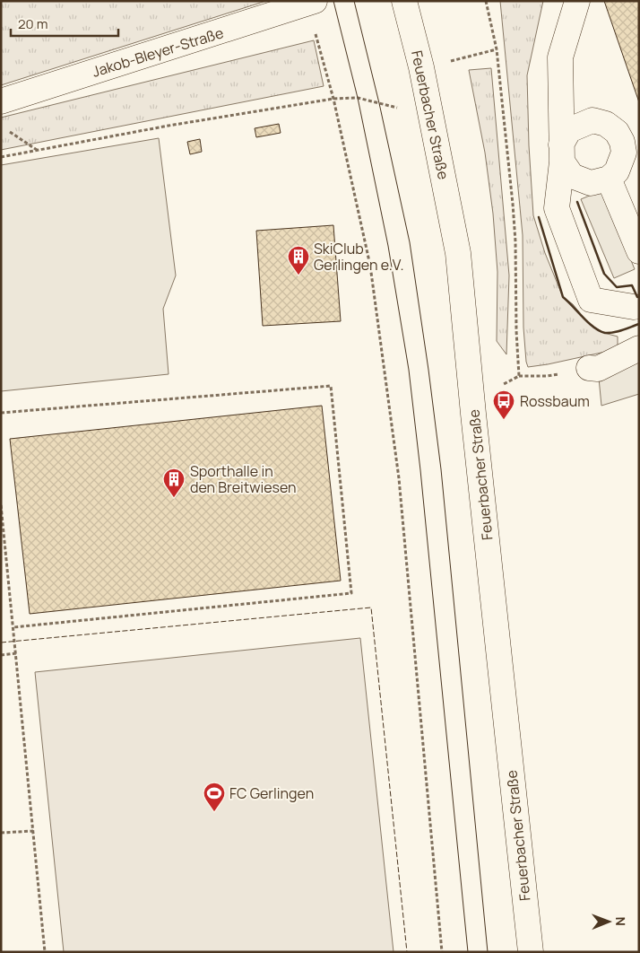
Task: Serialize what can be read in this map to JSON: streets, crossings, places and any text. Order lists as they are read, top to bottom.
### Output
{
  "streets": {
    "main road": ["Jakob-Bleyer-Straße", "Feuerbacher Straße"]
  },
  "places": {
    "building": ["SkiClub Gerlingen e.V.", "Sporthalle in den Breitwiesen"],
    "bus stop": ["Rossbaum"],
    "sports": ["FC Gerlingen"]
  },
  "scale_bar": "20 m",
  "north": "right"
}
